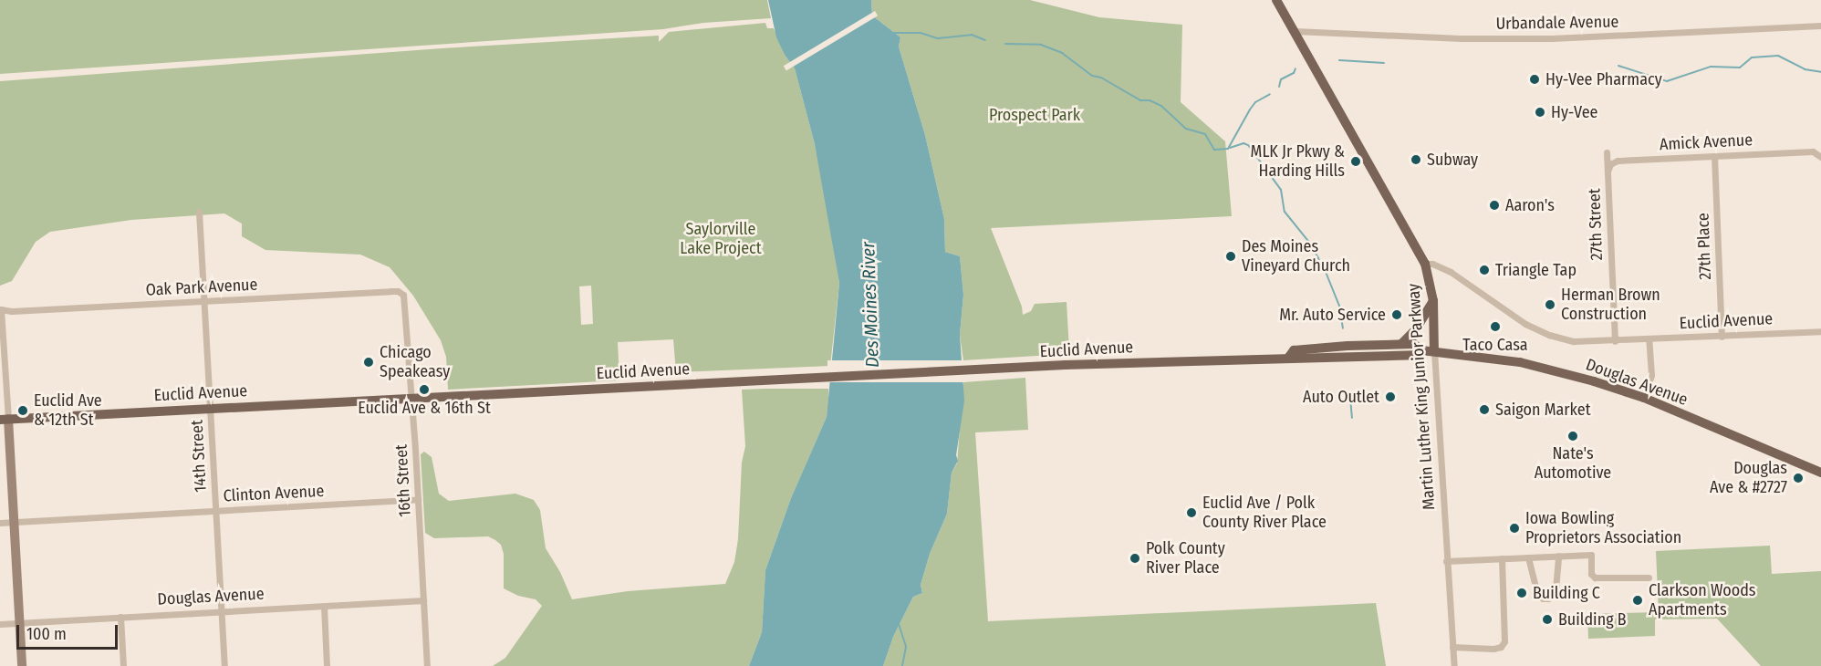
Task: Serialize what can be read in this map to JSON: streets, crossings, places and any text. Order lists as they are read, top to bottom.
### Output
{
  "streets": {
    "main road": ["Euclid Avenue", "Douglas Avenue", "Martin Luther King Junior Parkway"],
    "street": [
      "Urbandale Avenue",
      "Amick Avenue",
      "27th Street",
      "27th Place",
      "Oak Park Avenue",
      "14th Street",
      "16th Street",
      "Clinton Avenue"
    ]
  },
  "crossings": [
    ["Urbandale Avenue", "Martin Luther King Junior Parkway"],
    ["Amick Avenue", "27th Street"],
    ["Amick Avenue", "27th Place"],
    ["27th Street", "Euclid Avenue"],
    ["27th Place", "Euclid Avenue"],
    ["Oak Park Avenue", "14th Street"],
    ["Oak Park Avenue", "16th Street"],
    ["Euclid Avenue", "Douglas Avenue"],
    ["Euclid Avenue", "Martin Luther King Junior Parkway"],
    ["Euclid Avenue", "14th Street"],
    ["Euclid Avenue", "16th Street"],
    ["Douglas Avenue", "Martin Luther King Junior Parkway"],
    ["Douglas Avenue", "14th Street"],
    ["Douglas Avenue", "16th Street"],
    ["14th Street", "Clinton Avenue"],
    ["16th Street", "Clinton Avenue"]
  ],
  "water": ["Des Moines River"],
  "parks": ["Prospect Park", "Saylorville Lake Project"],
  "places": [
    "Hy-Vee Pharmacy",
    "Hy-Vee",
    "Subway",
    "MLK Jr Pkwy & Harding Hills",
    "Aaron's",
    "Des Moines Vineyard Church",
    "Triangle Tap",
    "Herman Brown Construction",
    "Mr. Auto Service",
    "Taco Casa",
    "Chicago Speakeasy",
    "Euclid Ave & 16th St",
    "Auto Outlet",
    "Saigon Market",
    "Euclid Ave & 12th St",
    "Nate's Automotive",
    "Douglas Ave & #2727",
    "Euclid Ave / Polk County River Place",
    "Iowa Bowling Proprietors Association",
    "Polk County River Place",
    "Building C",
    "Clarkson Woods Apartments",
    "Building B"
  ],
  "scale_bar": "100 m"
}
